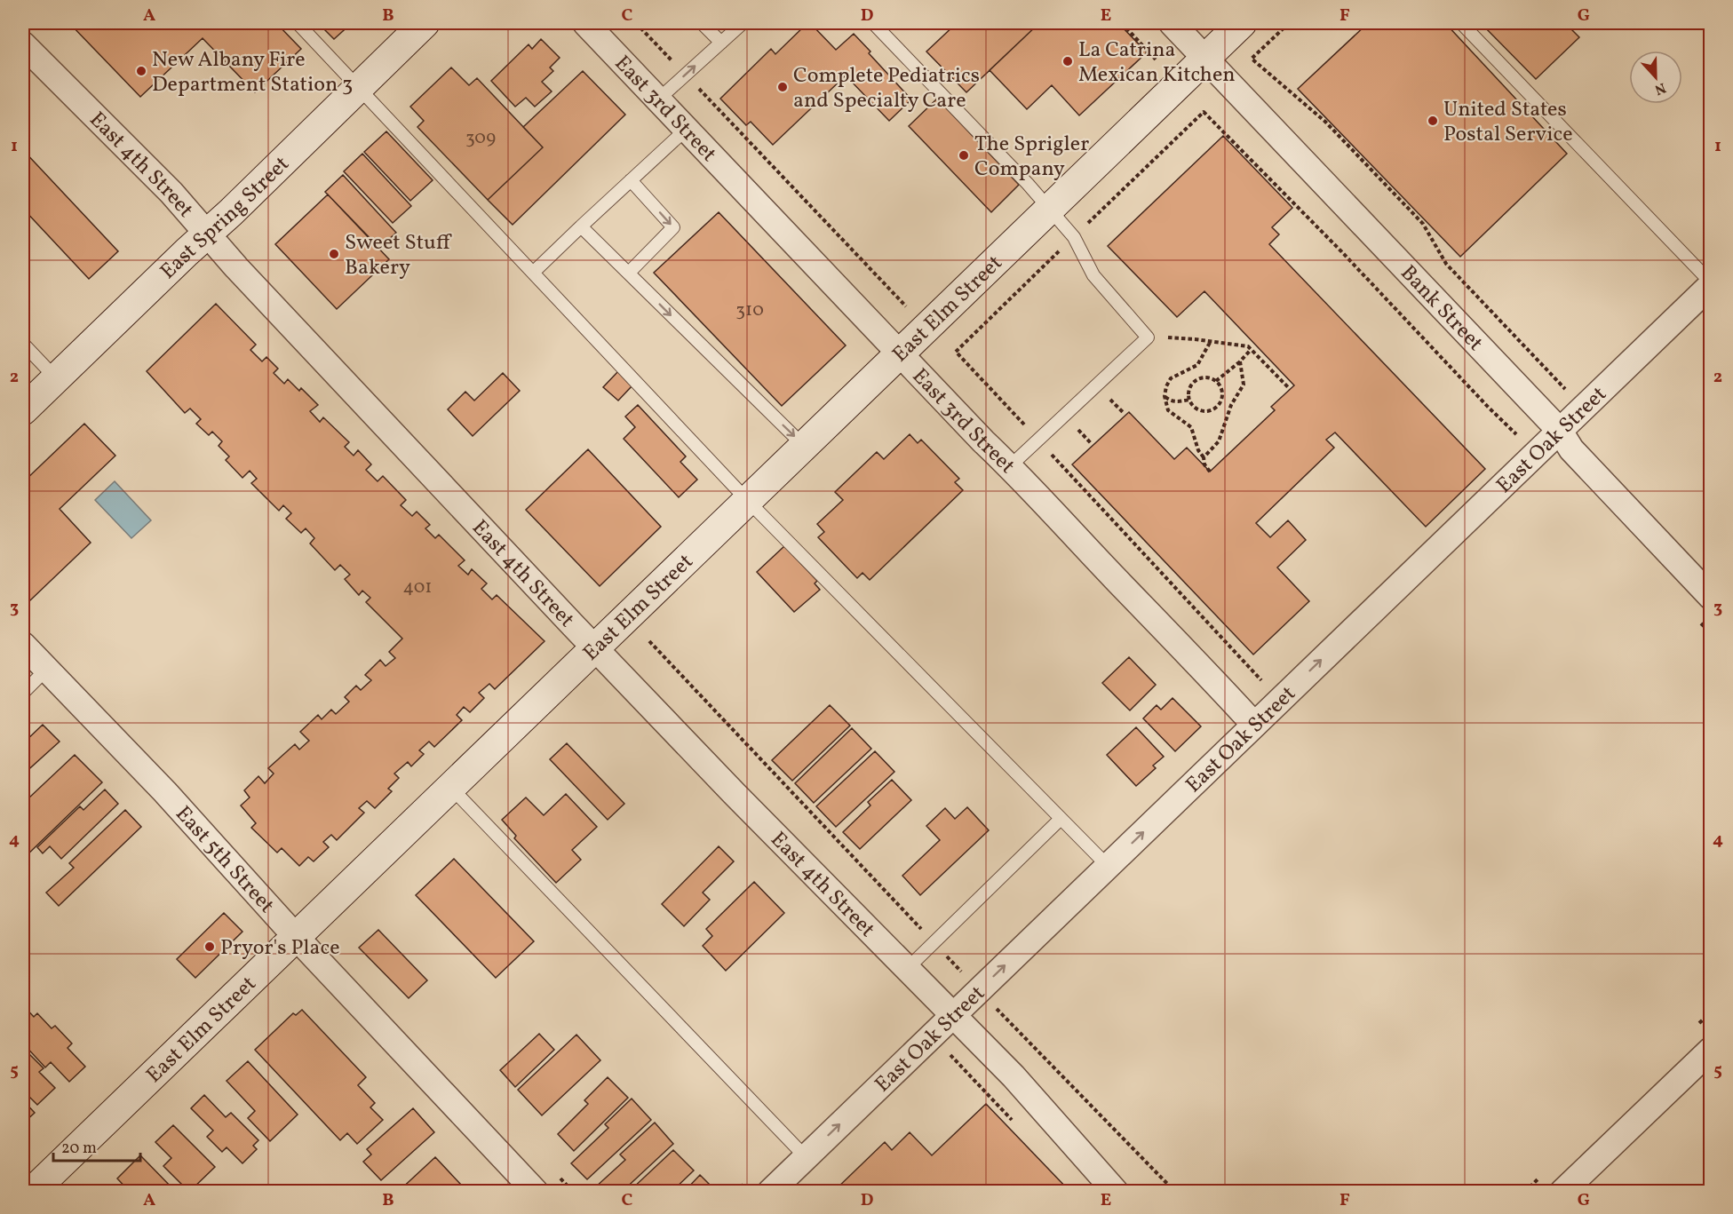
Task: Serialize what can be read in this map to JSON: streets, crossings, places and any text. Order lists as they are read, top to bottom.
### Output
{
  "streets": {
    "main road": ["East Spring Street", "East Elm Street"],
    "street": [
      "East 3rd Street",
      "East 4th Street",
      "Bank Street",
      "East Oak Street",
      "East 5th Street"
    ]
  },
  "crossings": [
    ["East 3rd Street", "East Elm Street"],
    ["East 3rd Street", "East Oak Street"],
    ["East 4th Street", "East Spring Street"],
    ["East 4th Street", "East Elm Street"],
    ["East 4th Street", "East Oak Street"],
    ["East Elm Street", "Bank Street"],
    ["East Elm Street", "East 5th Street"],
    ["Bank Street", "East Oak Street"]
  ],
  "one_way": ["East Oak Street"],
  "places": [
    "La Catrina Mexican Kitchen",
    "New Albany Fire Department Station 3",
    "Complete Pediatrics and Specialty Care",
    "United States Postal Service",
    "The Sprigler Company",
    "Sweet Stuff Bakery",
    "Pryor's Place"
  ],
  "house_numbers": ["309", "310", "401"],
  "scale_bar": "20 m",
  "north": "bottom",
  "grid": {
    "columns": [
      "A",
      "B",
      "C",
      "D",
      "E",
      "F",
      "G"
    ],
    "rows": [
      "1",
      "2",
      "3",
      "4",
      "5"
    ]
  }
}
